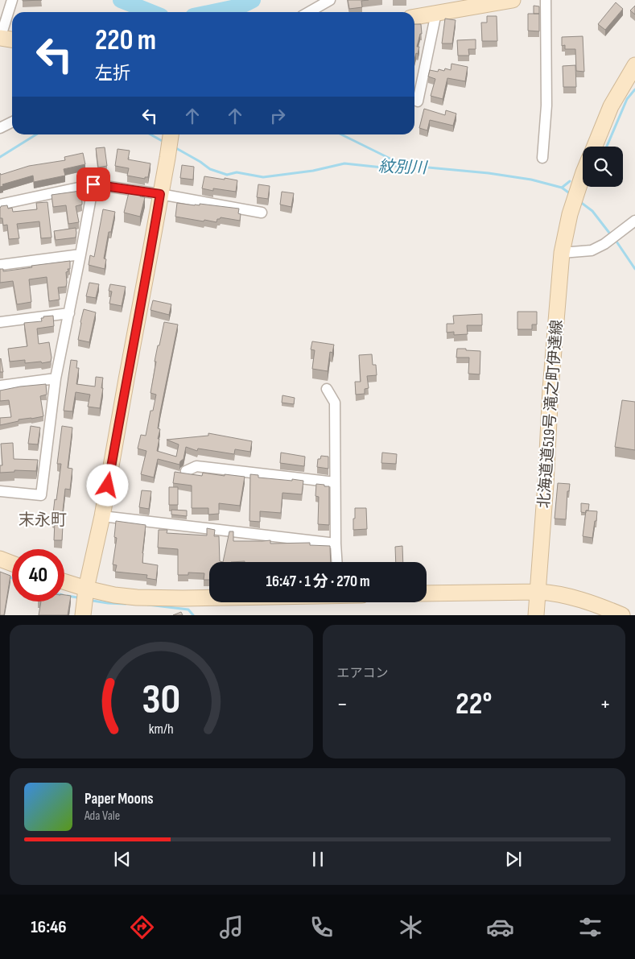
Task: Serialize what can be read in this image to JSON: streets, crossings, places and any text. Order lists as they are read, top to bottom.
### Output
{
  "streets": {
    "street": ["北海道道519号 滝之町伊達線"]
  },
  "districts": ["末永町"],
  "water": ["紋別川"],
  "page": {
    "turn": ["220 m", "左折"],
    "limit": "40",
    "trip": "16:47 · 1 分 · 270 m",
    "tile": "エアコン",
    "heat": ["−", "22°", "+"],
    "song": ["Paper Moons", "Ada Vale"],
    "tabs": "16:46",
    "gauge": ["30", "km/h"]
  }
}
